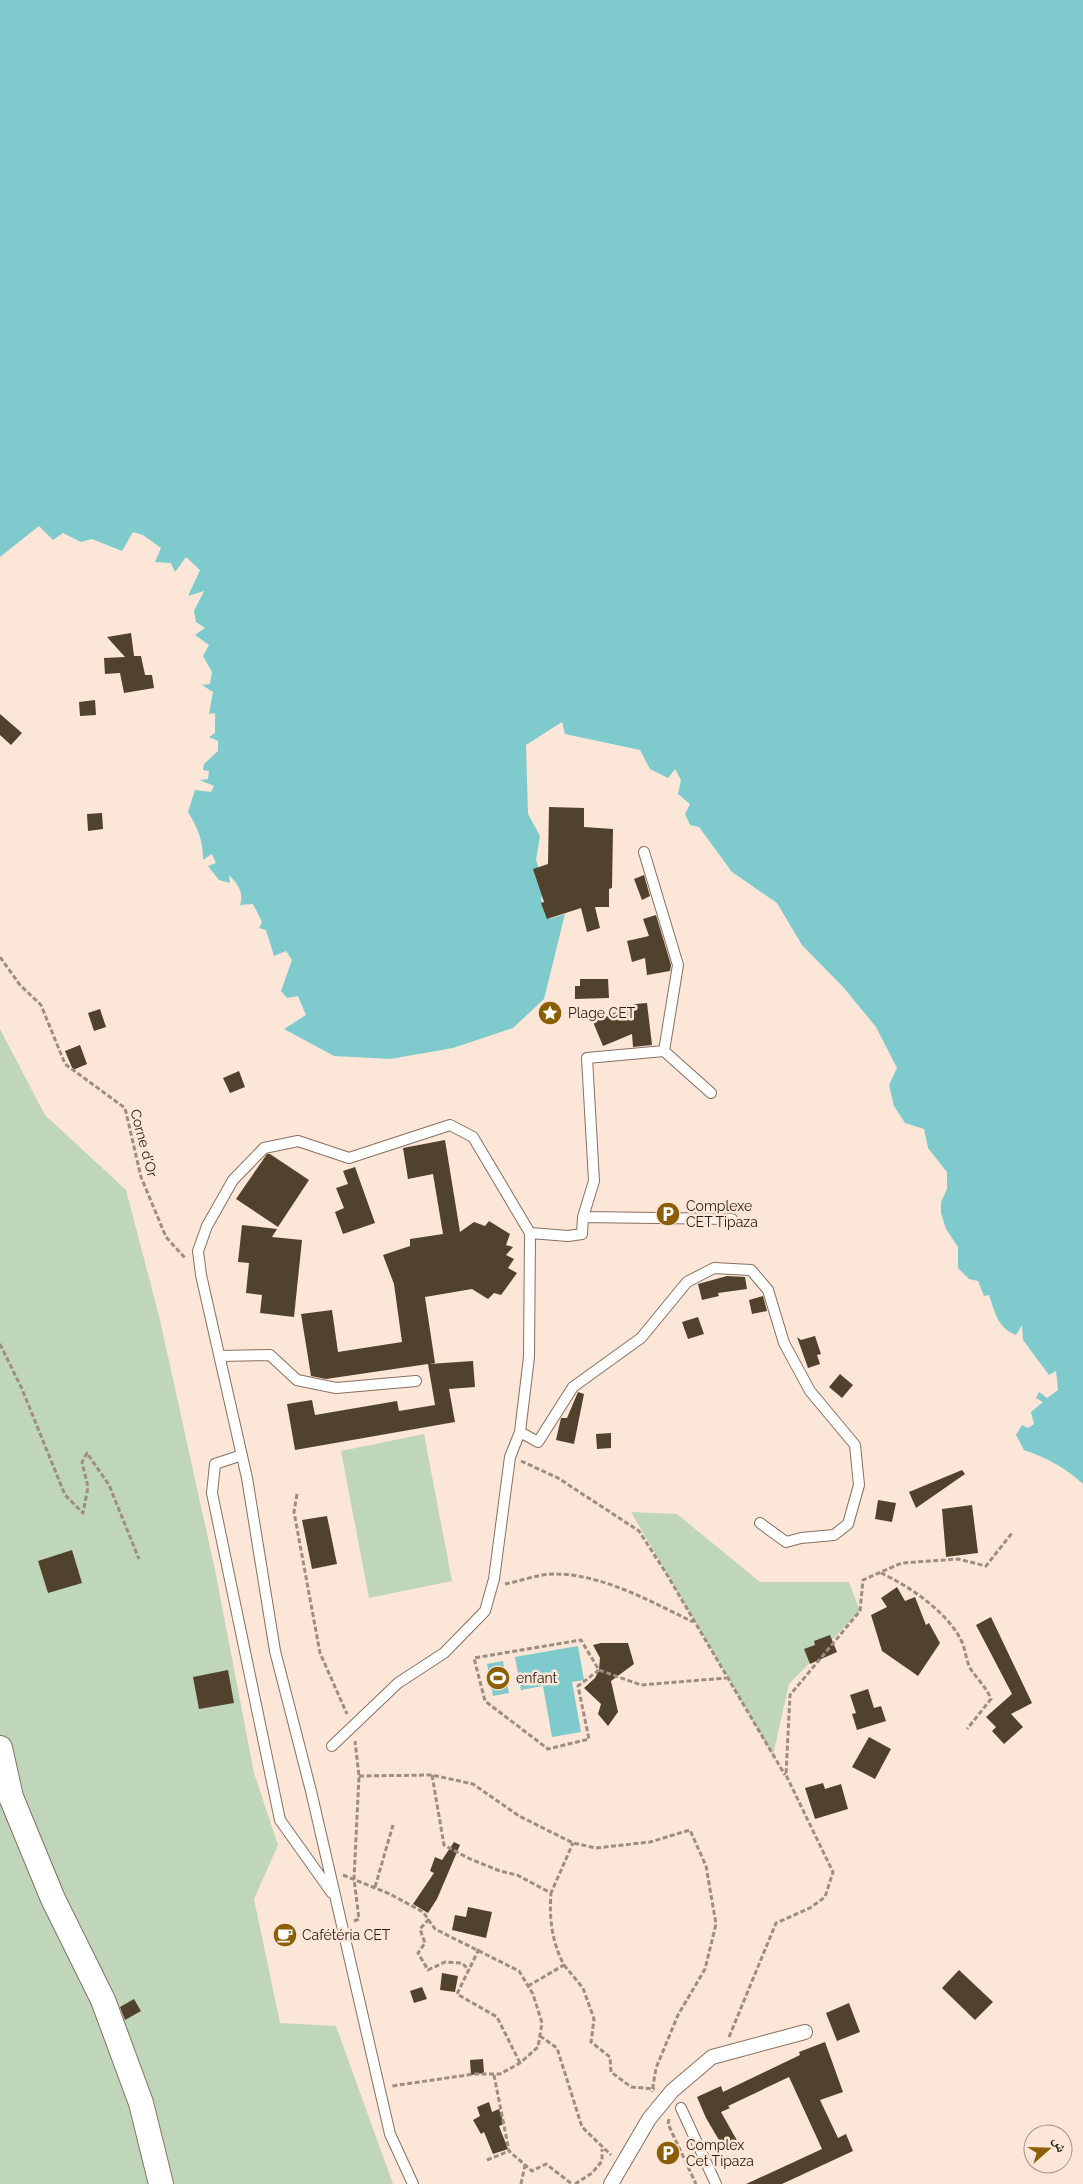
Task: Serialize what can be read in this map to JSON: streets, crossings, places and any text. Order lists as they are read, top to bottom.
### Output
{
  "streets": {
    "path": ["Corne d'Or"]
  },
  "places": {
    "place": ["Plage CET"],
    "parking": ["Complexe CET Tipaza", "Complex Cet Tipaza"],
    "sports": ["enfant"],
    "cafe": ["Cafétéria CET"]
  },
  "north": "right"
}
